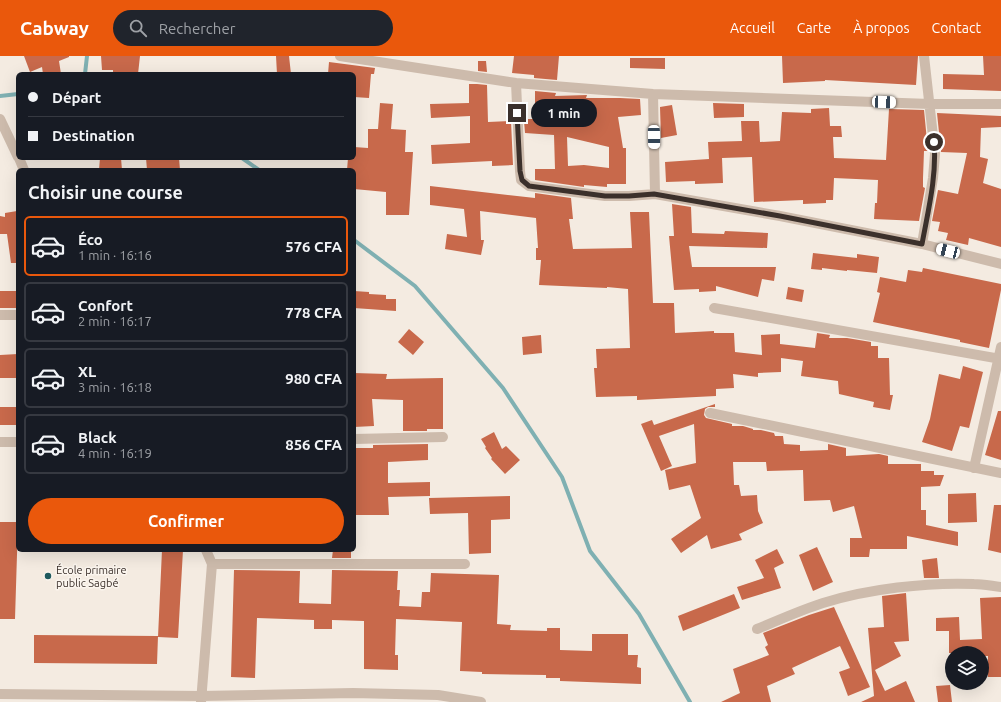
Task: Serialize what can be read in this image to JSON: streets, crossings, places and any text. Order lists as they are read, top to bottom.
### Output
{
  "places": ["École primaire public Sagbé"],
  "page": {
    "header": "Cabway",
    "search": "Rechercher",
    "nav": [
      "Accueil",
      "Carte",
      "À propos",
      "Contact"
    ],
    "banner": ["Départ", "Destination"],
    "bubble": "1 min",
    "heading": "Choisir une course",
    "list": [
      {
        "name": "Éco",
        "note": "1 min · 16:16",
        "value": "576 CFA"
      },
      {
        "name": "Confort",
        "note": "2 min · 16:17",
        "value": "778 CFA"
      },
      {
        "name": "XL",
        "note": "3 min · 16:18",
        "value": "980 CFA"
      },
      {
        "name": "Black",
        "note": "4 min · 16:19",
        "value": "856 CFA"
      }
    ],
    "buttons": "Confirmer"
  }
}
